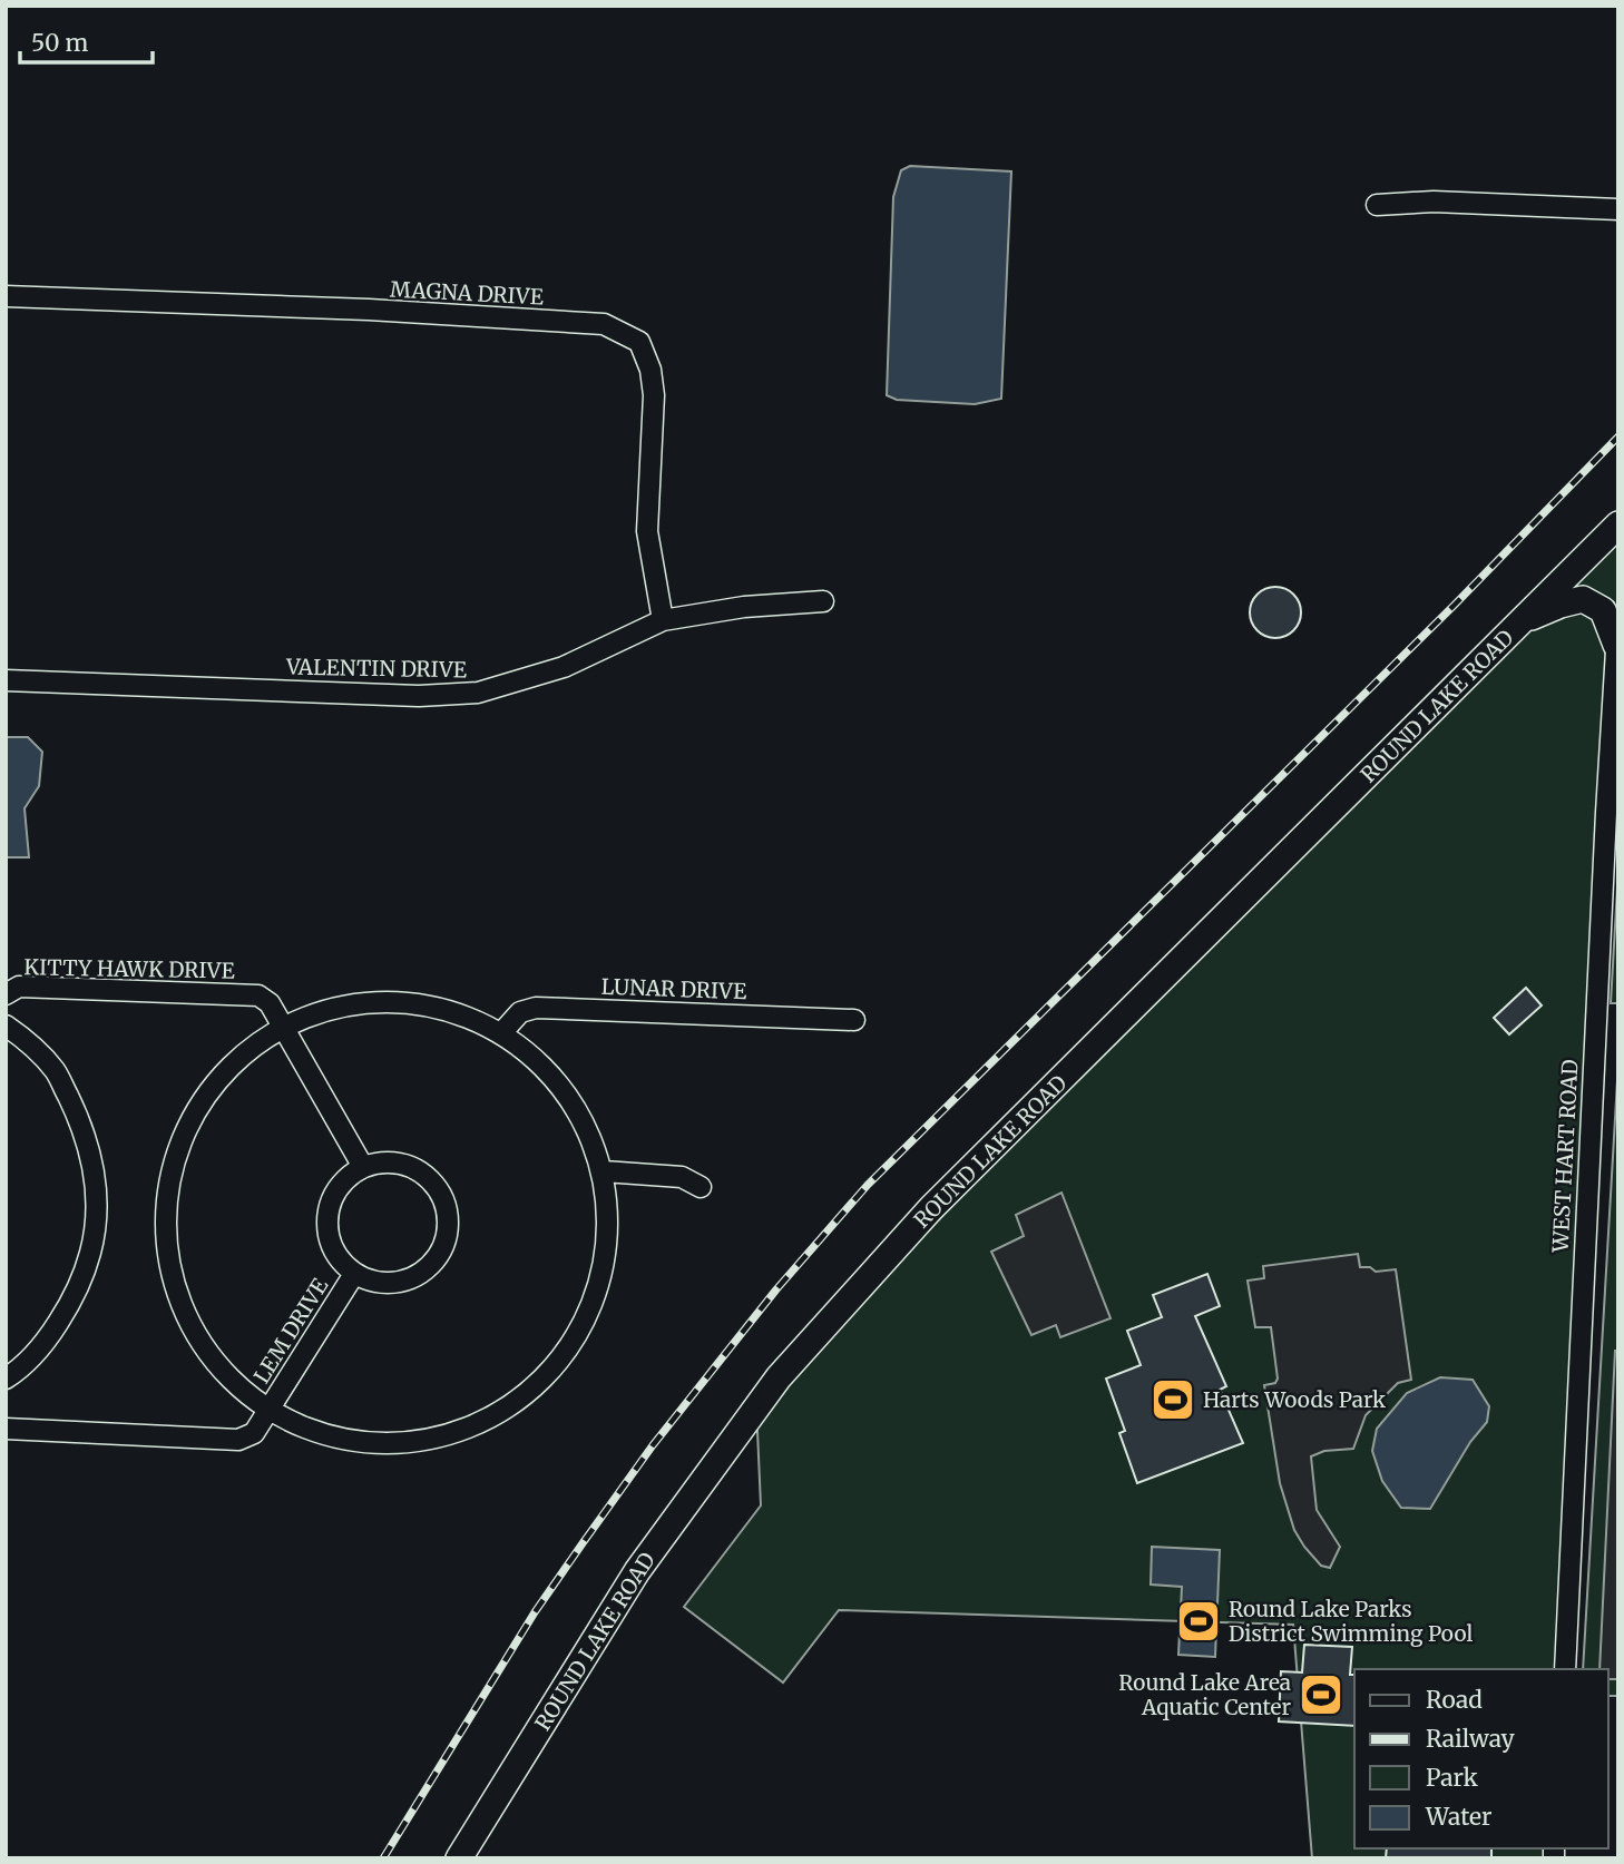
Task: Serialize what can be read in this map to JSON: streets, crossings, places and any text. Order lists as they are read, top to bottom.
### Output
{
  "streets": {
    "main road": ["ROUND LAKE ROAD"],
    "street": [
      "MAGNA DRIVE",
      "VALENTIN DRIVE",
      "KITTY HAWK DRIVE",
      "LUNAR DRIVE",
      "WEST HART ROAD",
      "LEM DRIVE"
    ]
  },
  "crossings": [
    ["MAGNA DRIVE", "VALENTIN DRIVE"]
  ],
  "places": {
    "sports": ["Harts Woods Park", "Round Lake Parks District Swimming Pool", "Round Lake Area Aquatic Center"]
  },
  "legend": [
    "Road",
    "Railway",
    "Park",
    "Water"
  ],
  "scale_bar": "50 m"
}
